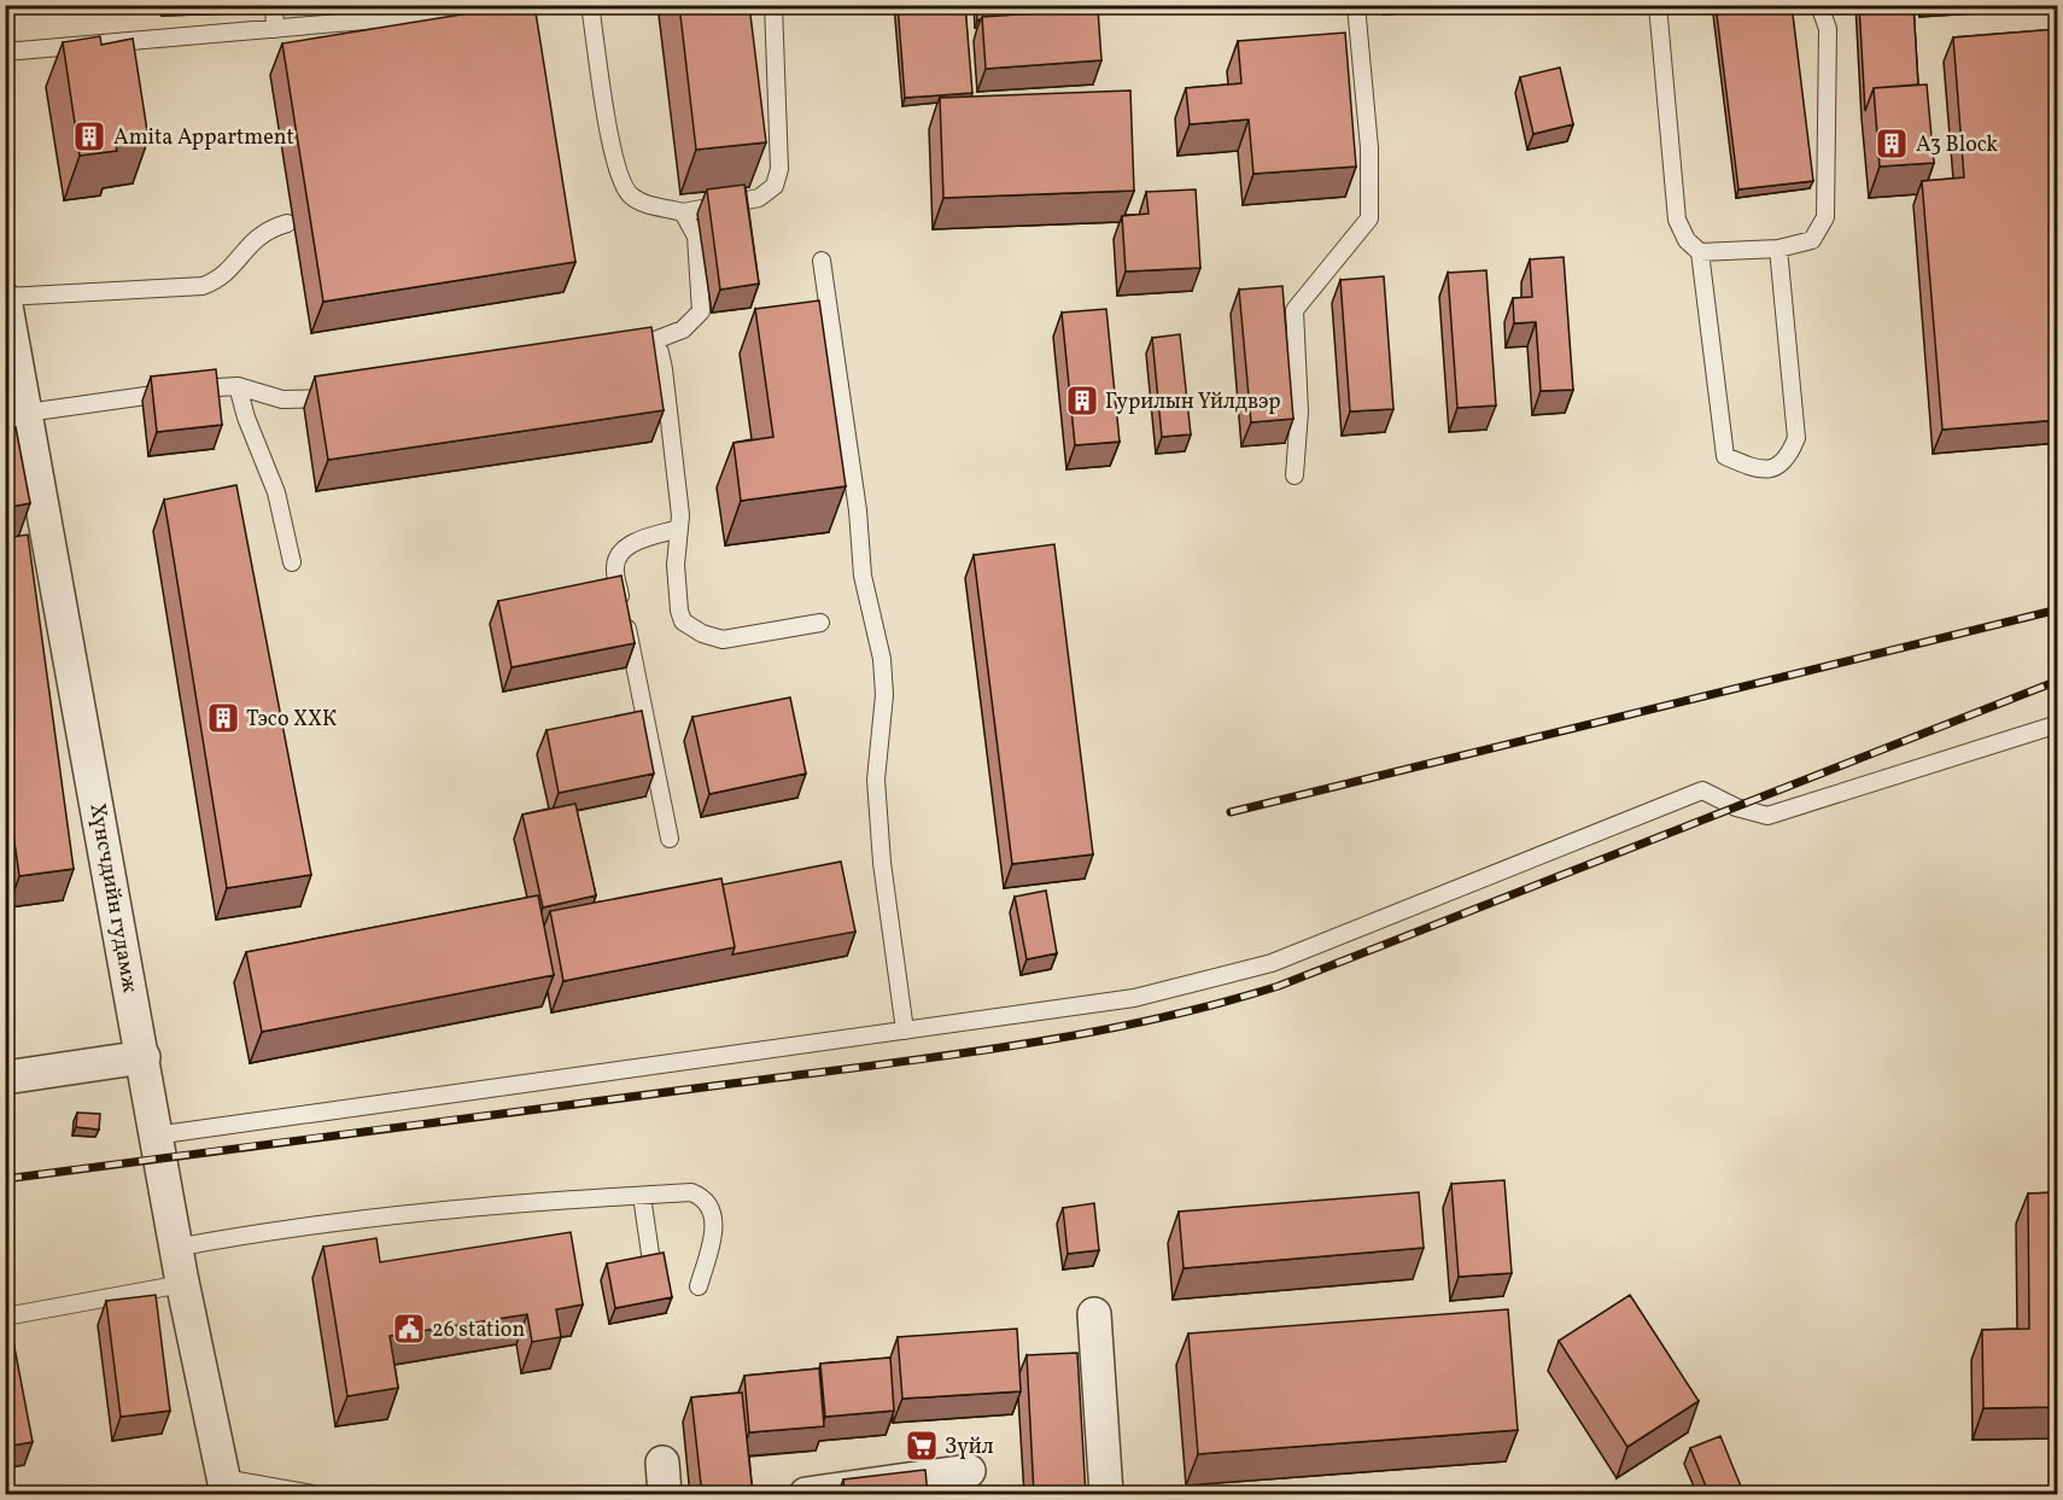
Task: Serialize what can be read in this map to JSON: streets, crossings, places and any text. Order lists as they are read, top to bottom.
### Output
{
  "streets": {
    "street": ["Хүнсчдийн гудамж"]
  },
  "places": {
    "building": [
      "Amita Appartment",
      "A3 Block",
      "Гурилын Үйлдвэр",
      "Тэсо ХХК"
    ],
    "public building": ["26 station"],
    "supermarket": ["Зүйл"]
  }
}
